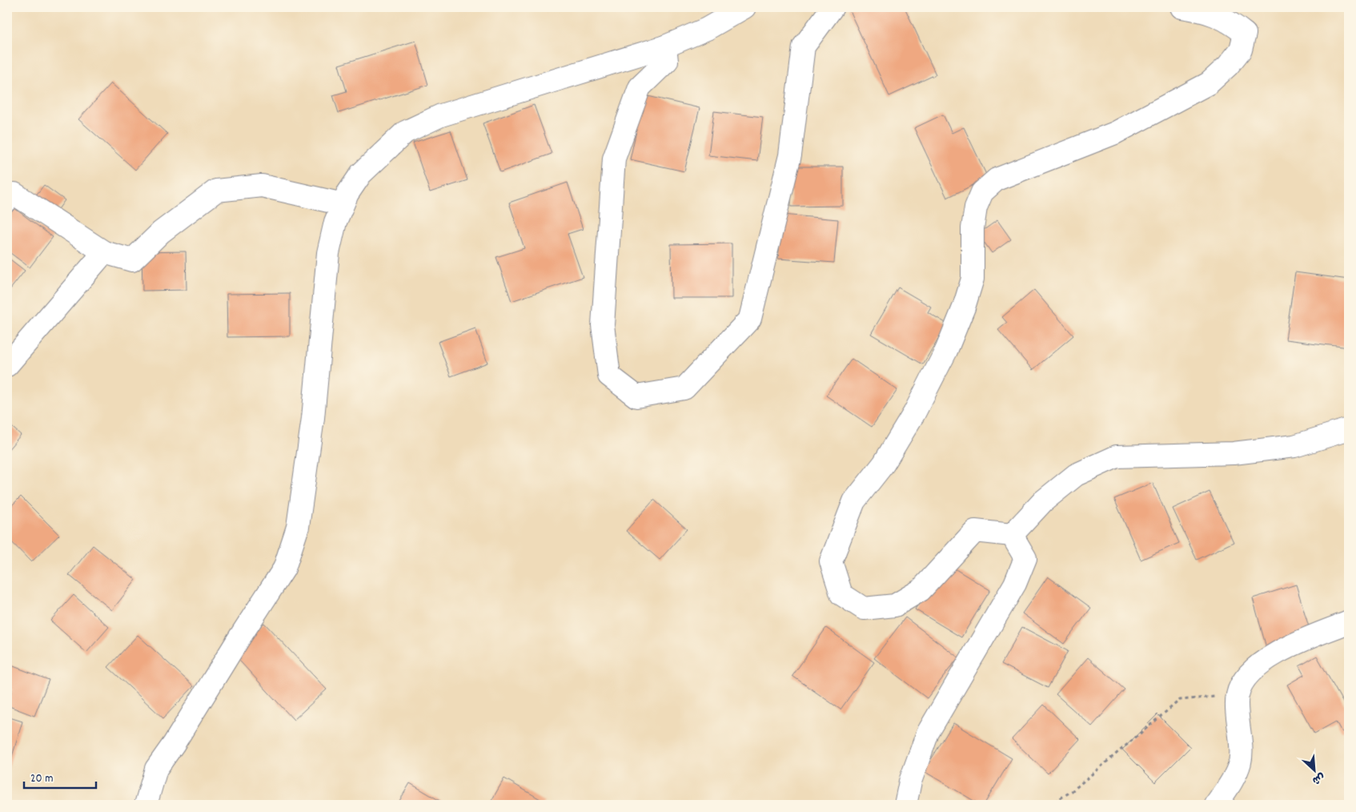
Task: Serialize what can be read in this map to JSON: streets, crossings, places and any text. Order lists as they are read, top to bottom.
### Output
{
  "scale_bar": "20 m",
  "north": "bottom right"
}
